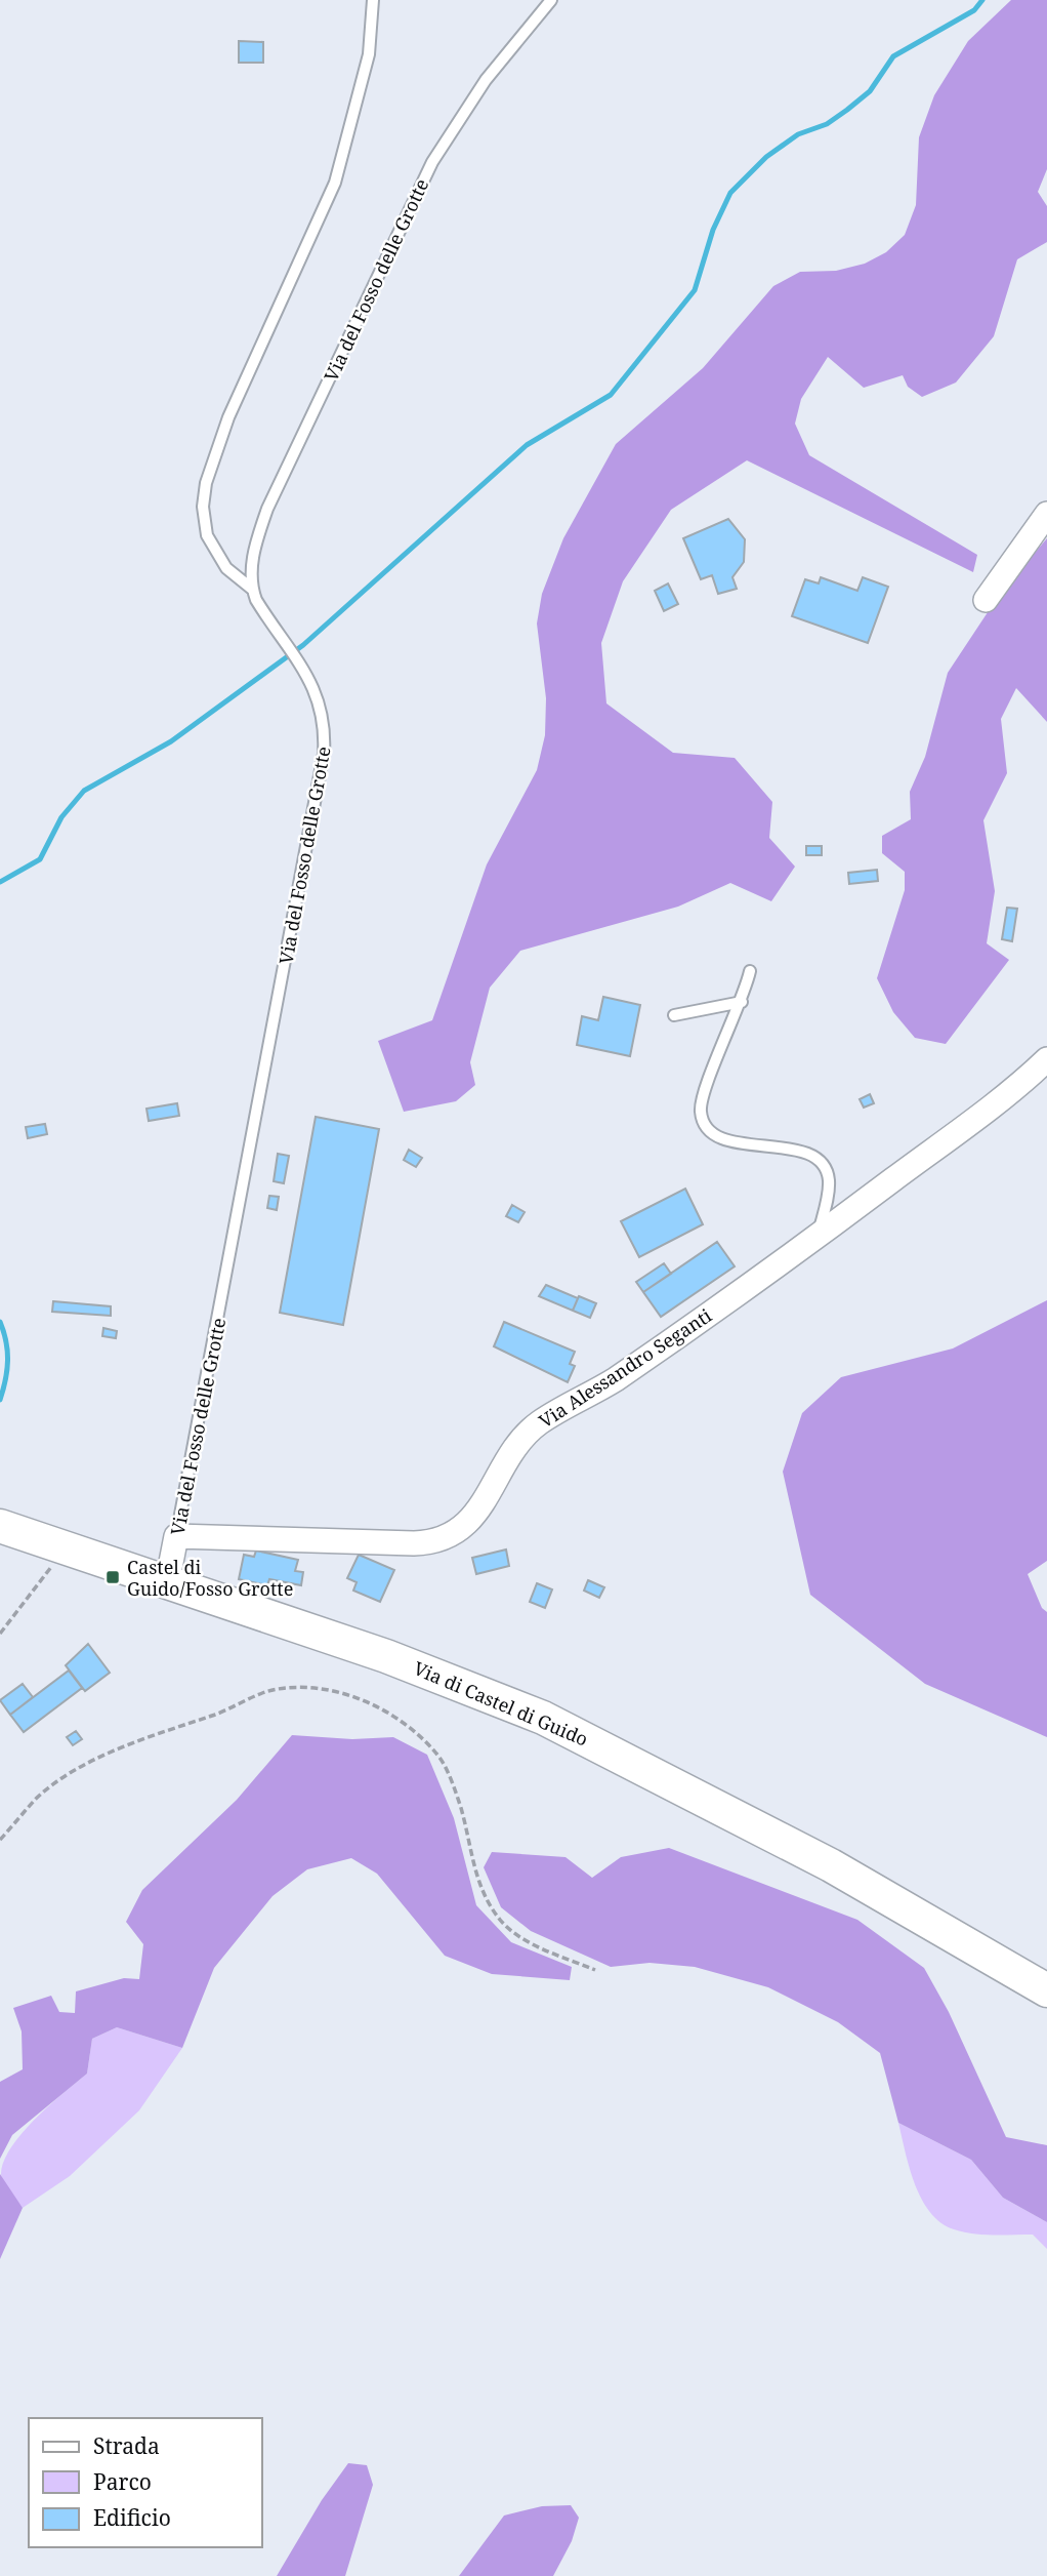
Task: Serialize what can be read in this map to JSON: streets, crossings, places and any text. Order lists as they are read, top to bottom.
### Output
{
  "streets": {
    "street": ["Via del Fosso delle Grotte", "Via Alessandro Seganti", "Via di Castel di Guido"]
  },
  "crossings": [
    ["Via del Fosso delle Grotte", "Via Alessandro Seganti"],
    ["Via del Fosso delle Grotte", "Via di Castel di Guido"]
  ],
  "places": {
    "transit": ["Castel di Guido/Fosso Grotte"]
  },
  "legend": ["Strada", "Parco", "Edificio"]
}
